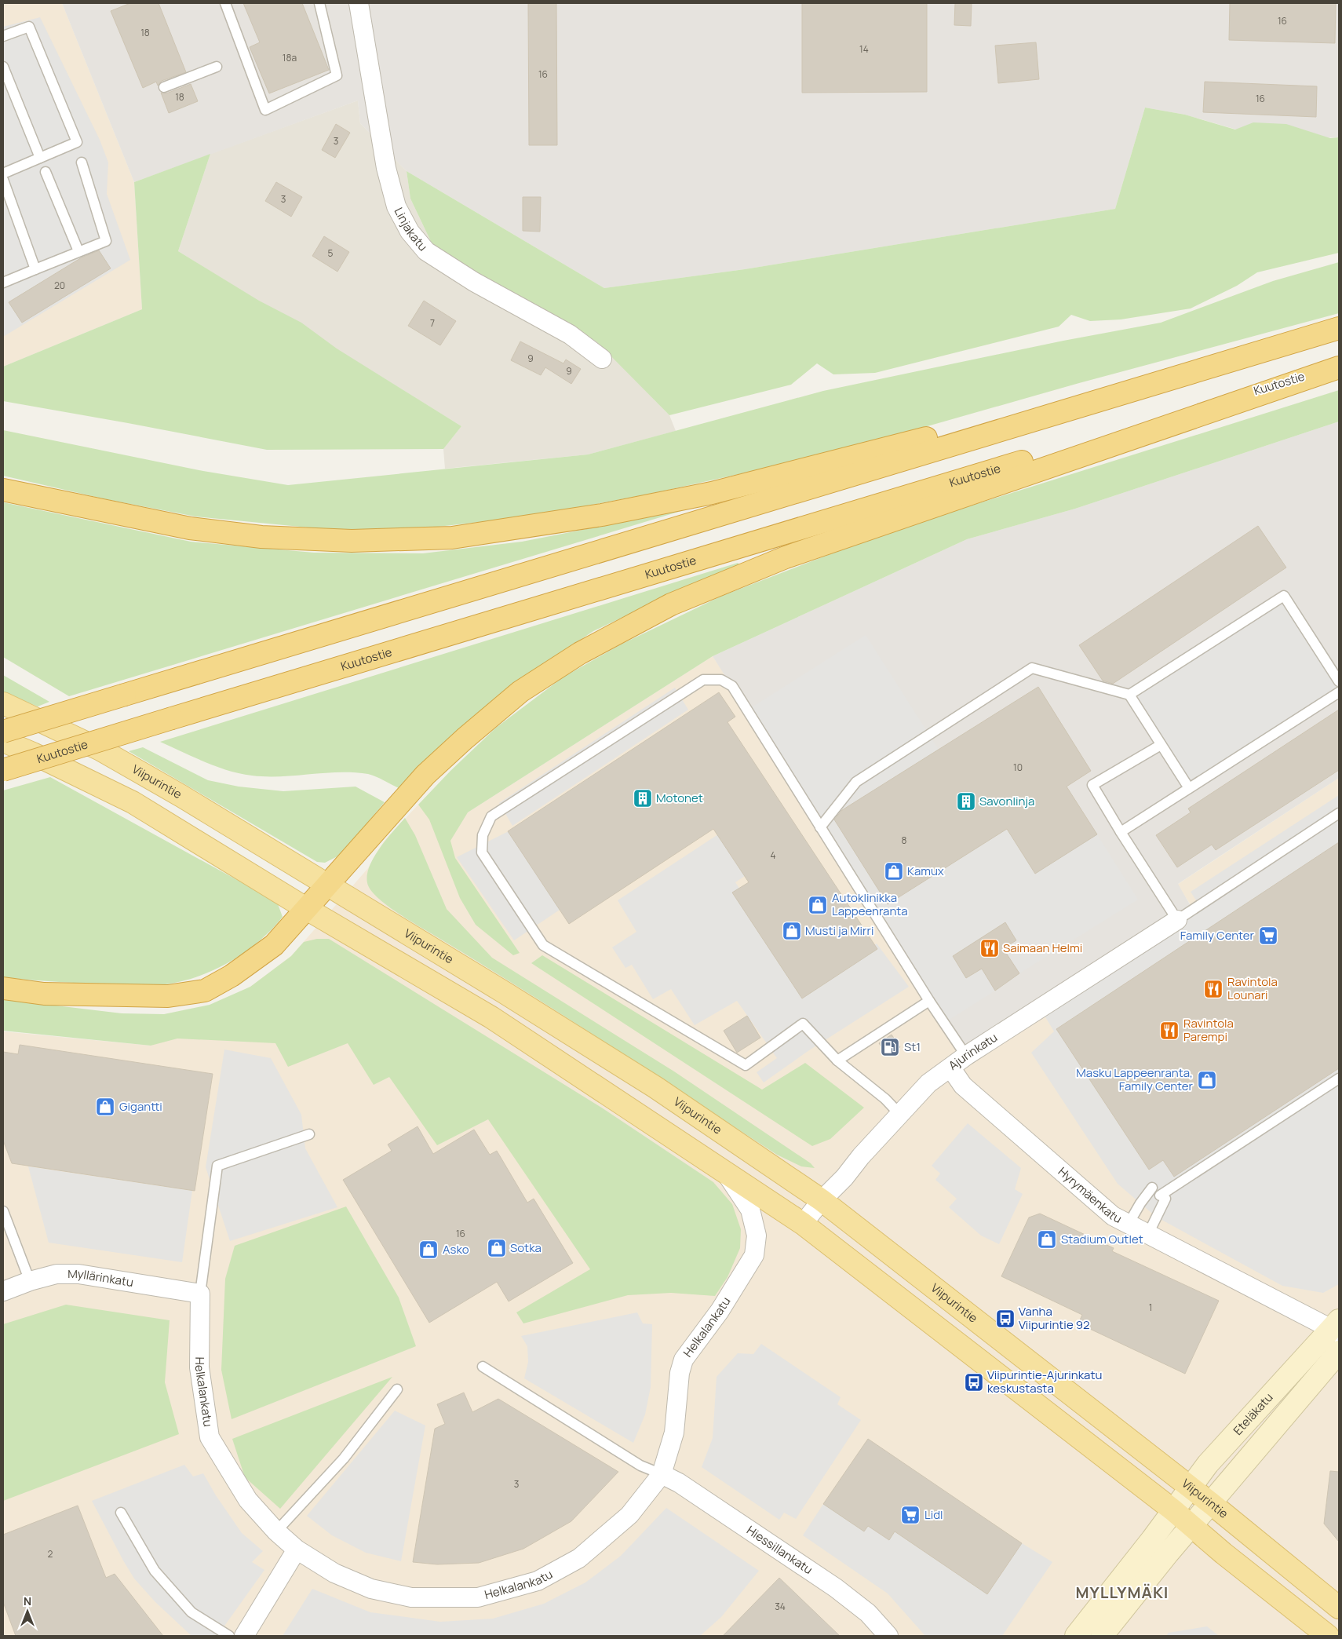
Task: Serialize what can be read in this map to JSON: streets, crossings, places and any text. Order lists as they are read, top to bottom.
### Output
{
  "streets": {
    "highway": ["Kuutostie"],
    "main road": ["Viipurintie", "Eteläkatu"],
    "street": [
      "Linjakatu",
      "Ajurinkatu",
      "Hyrymäenkatu",
      "Myllärinkatu",
      "Helkalankatu",
      "Hiessillankatu"
    ]
  },
  "crossings": [
    ["Viipurintie", "Ajurinkatu"],
    ["Viipurintie", "Eteläkatu"],
    ["Ajurinkatu", "Hyrymäenkatu"],
    ["Hyrymäenkatu", "Eteläkatu"],
    ["Myllärinkatu", "Helkalankatu"],
    ["Helkalankatu", "Hiessillankatu"]
  ],
  "districts": ["MYLLYMÄKI"],
  "places": {
    "building": ["Motonet", "Savonlinja"],
    "shop": [
      "Kamux",
      "Autoklinikka Lappeenranta",
      "Musti ja Mirri",
      "Masku Lappeenranta, Family Center",
      "Gigantti",
      "Stadium Outlet",
      "Sotka",
      "Asko"
    ],
    "supermarket": ["Family Center", "Lidl"],
    "restaurant": ["Saimaan Helmi", "Ravintola Lounari", "Ravintola Parempi"],
    "fuel station": ["St1"],
    "bus stop": ["Vanha Viipurintie 92", "Viipurintie-Ajurinkatu keskustasta"]
  },
  "house_numbers": [
    "16",
    "18",
    "14",
    "18a",
    "16",
    "18",
    "16",
    "3",
    "3",
    "5",
    "20",
    "7",
    "9",
    "9",
    "10",
    "8",
    "4",
    "16",
    "1",
    "3",
    "2",
    "34"
  ],
  "north": "top"
}
